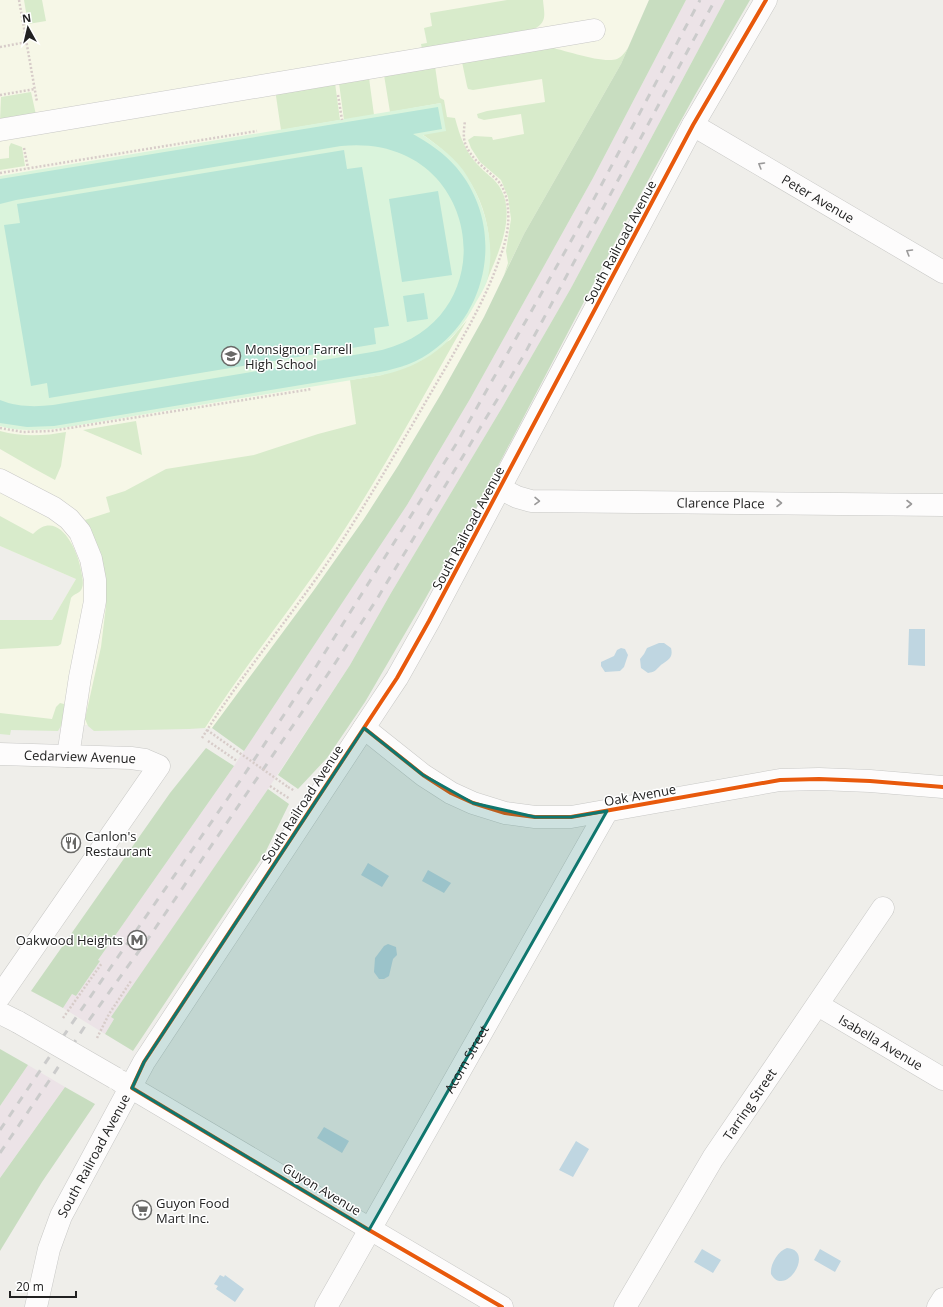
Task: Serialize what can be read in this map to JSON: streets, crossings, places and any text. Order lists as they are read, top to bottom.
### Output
{
  "streets": {
    "street": [
      "Peter Avenue",
      "South Railroad Avenue",
      "Clarence Place",
      "Cedarview Avenue",
      "Oak Avenue",
      "Isabella Avenue",
      "Acorn Street",
      "Tarring Street",
      "Guyon Avenue"
    ]
  },
  "crossings": [
    ["Peter Avenue", "South Railroad Avenue"],
    ["South Railroad Avenue", "Clarence Place"],
    ["South Railroad Avenue", "Oak Avenue"],
    ["South Railroad Avenue", "Guyon Avenue"],
    ["Oak Avenue", "Acorn Street"],
    ["Isabella Avenue", "Tarring Street"],
    ["Acorn Street", "Guyon Avenue"]
  ],
  "one_way": ["Peter Avenue", "Clarence Place"],
  "places": {
    "school or university": ["Monsignor Farrell High School"],
    "restaurant": ["Canlon's Restaurant"],
    "metro station": ["Oakwood Heights"],
    "supermarket": ["Guyon Food Mart Inc."]
  },
  "scale_bar": "20 m",
  "north": "top"
}
